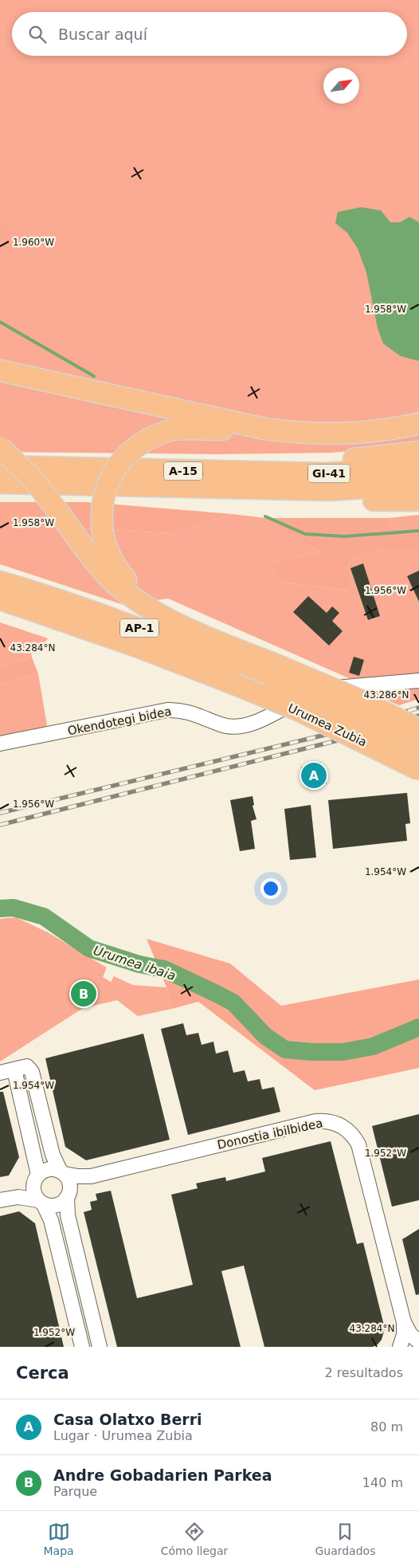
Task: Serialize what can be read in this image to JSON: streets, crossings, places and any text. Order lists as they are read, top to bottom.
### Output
{
  "streets": {
    "highway": [
      "A-15",
      "GI-41",
      "AP-1",
      "Urumea Zubia"
    ],
    "street": ["Okendotegi bidea", "Donostia ibilbidea"]
  },
  "crossings": [
    ["A-15", "GI-41"],
    ["AP-1", "Urumea Zubia"]
  ],
  "water": ["Urumea ibaia"],
  "north": "top right",
  "page": {
    "search": "Buscar aquí",
    "pins": ["A", "B"],
    "heading": ["Cerca", "2 resultados"],
    "list": [
      {
        "mark": "A",
        "name": "Casa Olatxo Berri",
        "note": "Lugar · Urumea Zubia",
        "value": "80 m"
      },
      {
        "mark": "B",
        "name": "Andre Gobadarien Parkea",
        "note": "Parque",
        "value": "140 m"
      }
    ],
    "nav": ["Mapa", "Cómo llegar", "Guardados"]
  },
  "coordinates": [
    "1.960°W",
    "1.958°W",
    "1.956°W",
    "43.284°N",
    "43.286°N",
    "1.954°W",
    "1.952°W"
  ]
}
